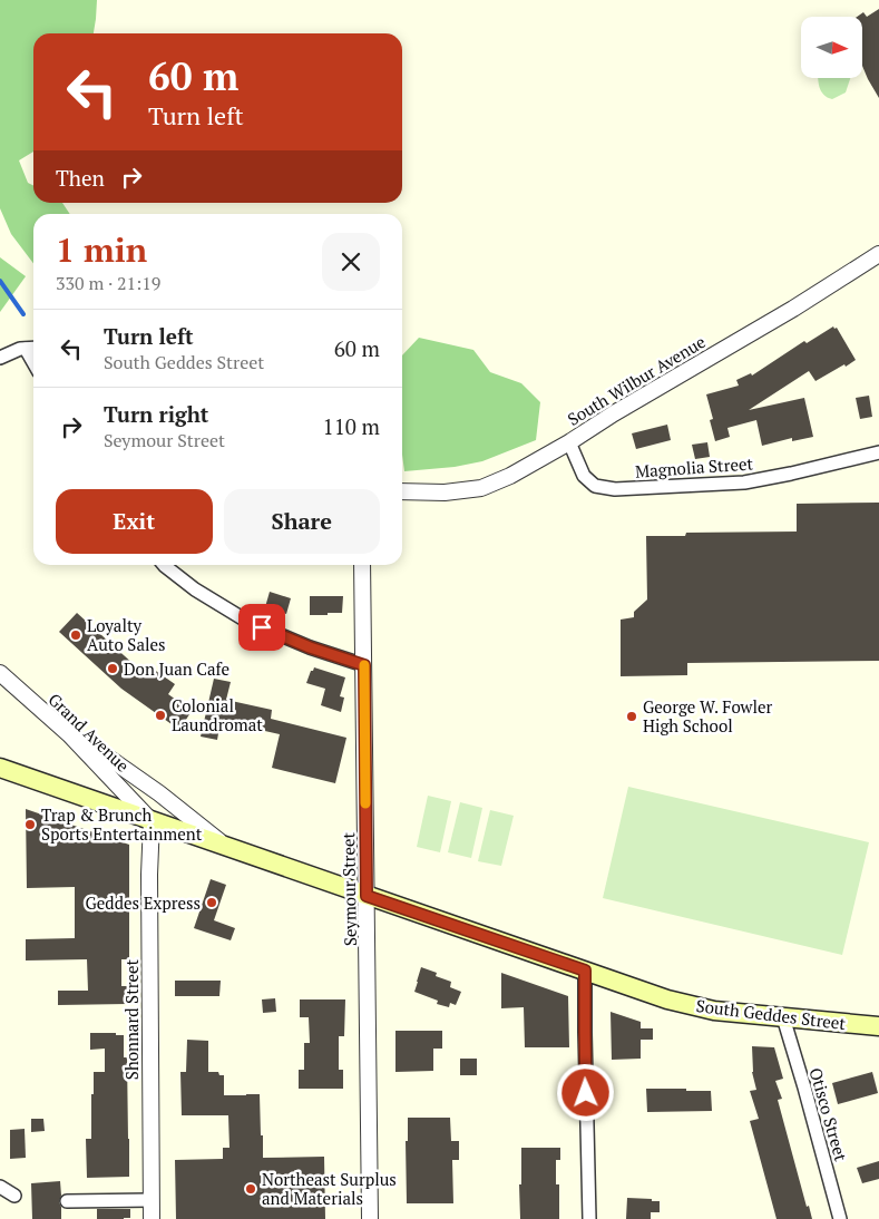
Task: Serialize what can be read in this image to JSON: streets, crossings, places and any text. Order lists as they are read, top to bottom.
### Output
{
  "streets": {
    "main road": ["South Geddes Street"],
    "street": [
      "South Wilbur Avenue",
      "Magnolia Street",
      "Grand Avenue",
      "Seymour Street",
      "Shonnard Street",
      "Otisco Street"
    ]
  },
  "crossings": [
    ["South Wilbur Avenue", "Magnolia Street"],
    ["Grand Avenue", "South Geddes Street"],
    ["Grand Avenue", "Shonnard Street"],
    ["Seymour Street", "South Geddes Street"],
    ["South Geddes Street", "Shonnard Street"],
    ["South Geddes Street", "Otisco Street"]
  ],
  "places": [
    "Loyalty Auto Sales",
    "Don Juan Cafe",
    "Colonial Laundromat",
    "George W. Fowler High School",
    "Trap & Brunch Sports Entertainment",
    "Geddes Express",
    "Northeast Surplus and Materials"
  ],
  "north": "right",
  "page": {
    "turn": ["60 m", "Turn left"],
    "then": "Then",
    "heading": ["1 min", "330 m · 21:19"],
    "list": [
      {
        "name": "Turn left",
        "note": "South Geddes Street",
        "value": "60 m"
      },
      {
        "name": "Turn right",
        "note": "Seymour Street",
        "value": "110 m"
      }
    ],
    "buttons": ["Exit", "Share"]
  }
}
